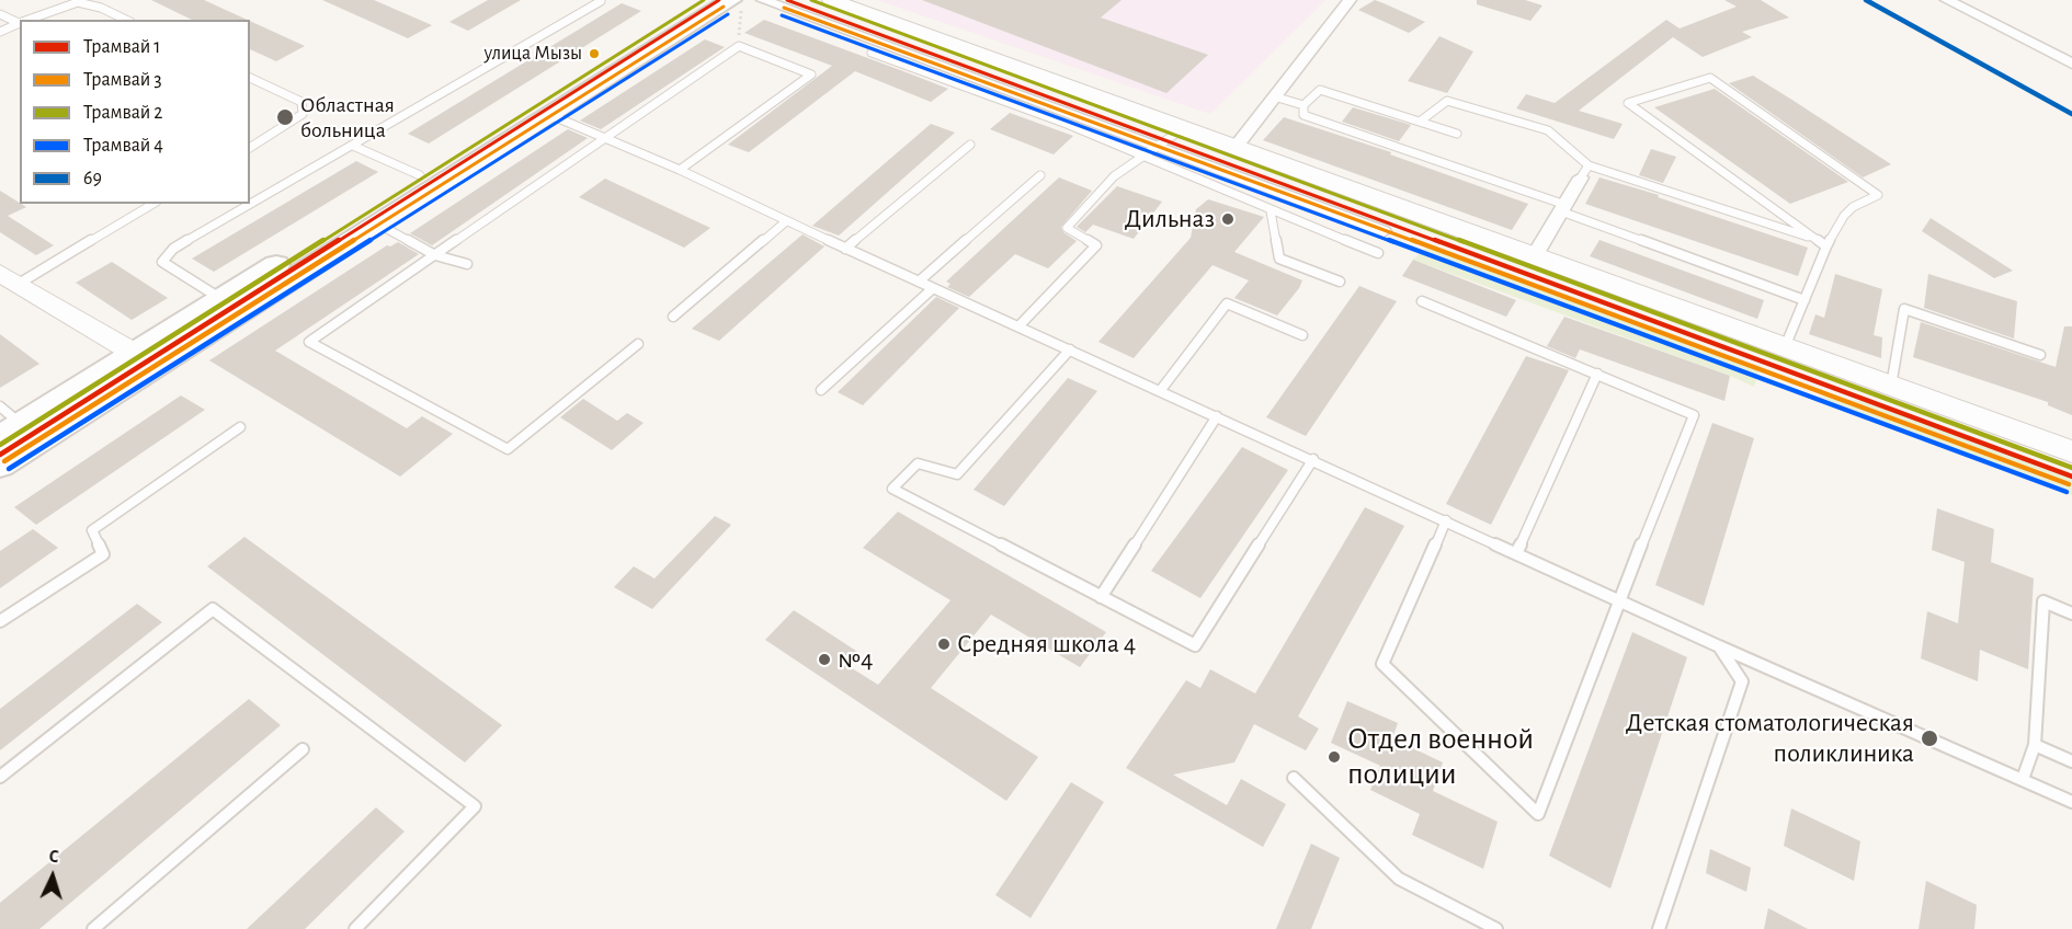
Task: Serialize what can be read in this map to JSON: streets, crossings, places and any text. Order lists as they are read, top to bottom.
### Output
{
  "places": [
    "улица Мызы",
    "Областная больница",
    "Дильназ",
    "Средняя школа 4",
    "№4",
    "Детская стоматологическая поликлиника",
    "Отдел военной полиции"
  ],
  "lines": [
    "tram line 1",
    "tram line 2",
    "transit line 69",
    "tram line 3",
    "tram line 4"
  ],
  "legend": [
    "Трамвай 1",
    "Трамвай 3",
    "Трамвай 2",
    "Трамвай 4",
    "69"
  ],
  "north": "top"
}
